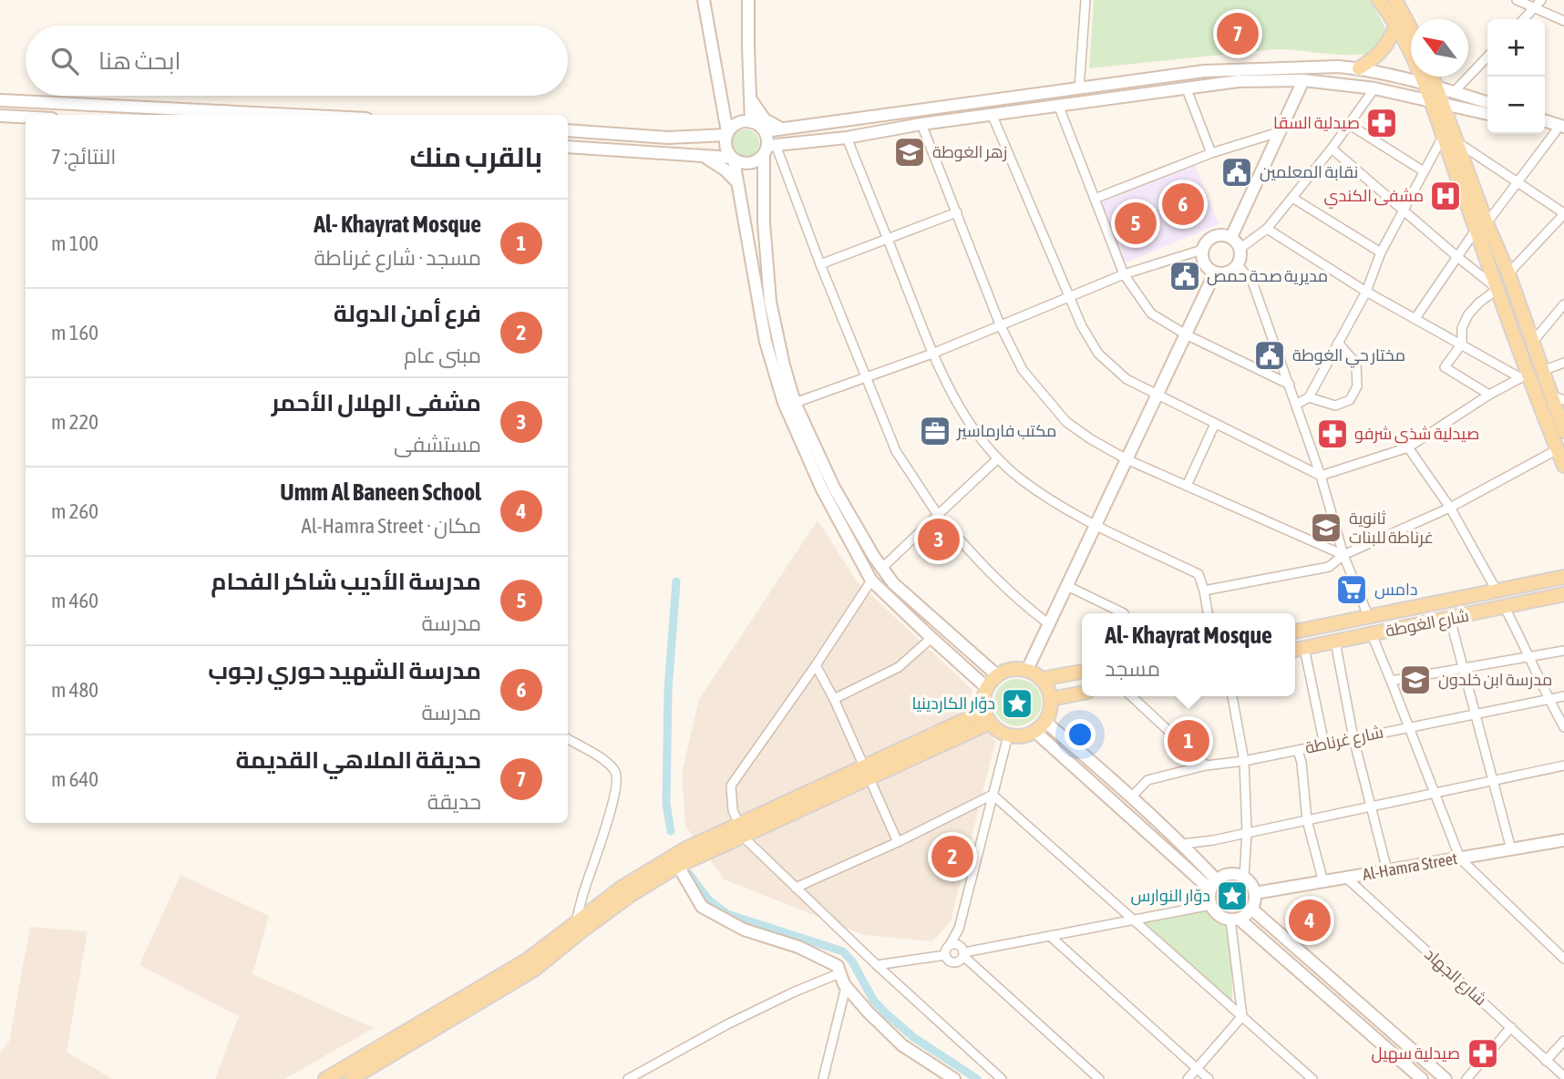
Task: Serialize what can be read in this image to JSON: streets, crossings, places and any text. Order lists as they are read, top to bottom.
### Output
{
  "streets": {
    "main road": ["شارع الغوطة", "Al-Hamra Street"],
    "street": ["شارع غرناطة", "شارع الجهاد"]
  },
  "crossings": [
    ["Al-Hamra Street", "شارع الجهاد"]
  ],
  "places": {
    "pharmacy": ["صيدلية السقا", "صيدلية شذى شرفو", "صيدلية سهيل"],
    "school or university": ["زهر الغوطة", "ثانوية غرناطة للبنات", "مدرسة ابن خلدون"],
    "public building": ["نقابة المعلمين", "مديرية صحة حمص", "مختار حي الغوطة"],
    "hospital": ["مشفى الكندي"],
    "office": ["مكتب فارماسير"],
    "supermarket": ["دامس"],
    "place": ["دوّار الكاردينيا", "دوّار النوارس"]
  },
  "north": "top left",
  "page": {
    "pins": [
      "7",
      "6",
      "5",
      "3",
      "1",
      "2",
      "4"
    ],
    "map_buttons": ["+", "−"],
    "search": "ابحث هنا",
    "heading": ["بالقرب منك", "النتائج: 7"],
    "list": [
      {
        "mark": "1",
        "name": "Al- Khayrat Mosque",
        "note": "مسجد · شارع غرناطة",
        "value": "100 m"
      },
      {
        "mark": "2",
        "name": "فرع أمن الدولة",
        "note": "مبنى عام",
        "value": "160 m"
      },
      {
        "mark": "3",
        "name": "مشفى الهلال الأحمر",
        "note": "مستشفى",
        "value": "220 m"
      },
      {
        "mark": "4",
        "name": "Umm Al Baneen School",
        "note": "مكان · Al-Hamra Street",
        "value": "260 m"
      },
      {
        "mark": "5",
        "name": "مدرسة الأديب شاكر الفحام",
        "note": "مدرسة",
        "value": "460 m"
      },
      {
        "mark": "6",
        "name": "مدرسة الشهيد حوري رجوب",
        "note": "مدرسة",
        "value": "480 m"
      },
      {
        "mark": "7",
        "name": "حديقة الملاهي القديمة",
        "note": "حديقة",
        "value": "640 m"
      }
    ],
    "popup": ["Al- Khayrat Mosque", "مسجد"]
  }
}
